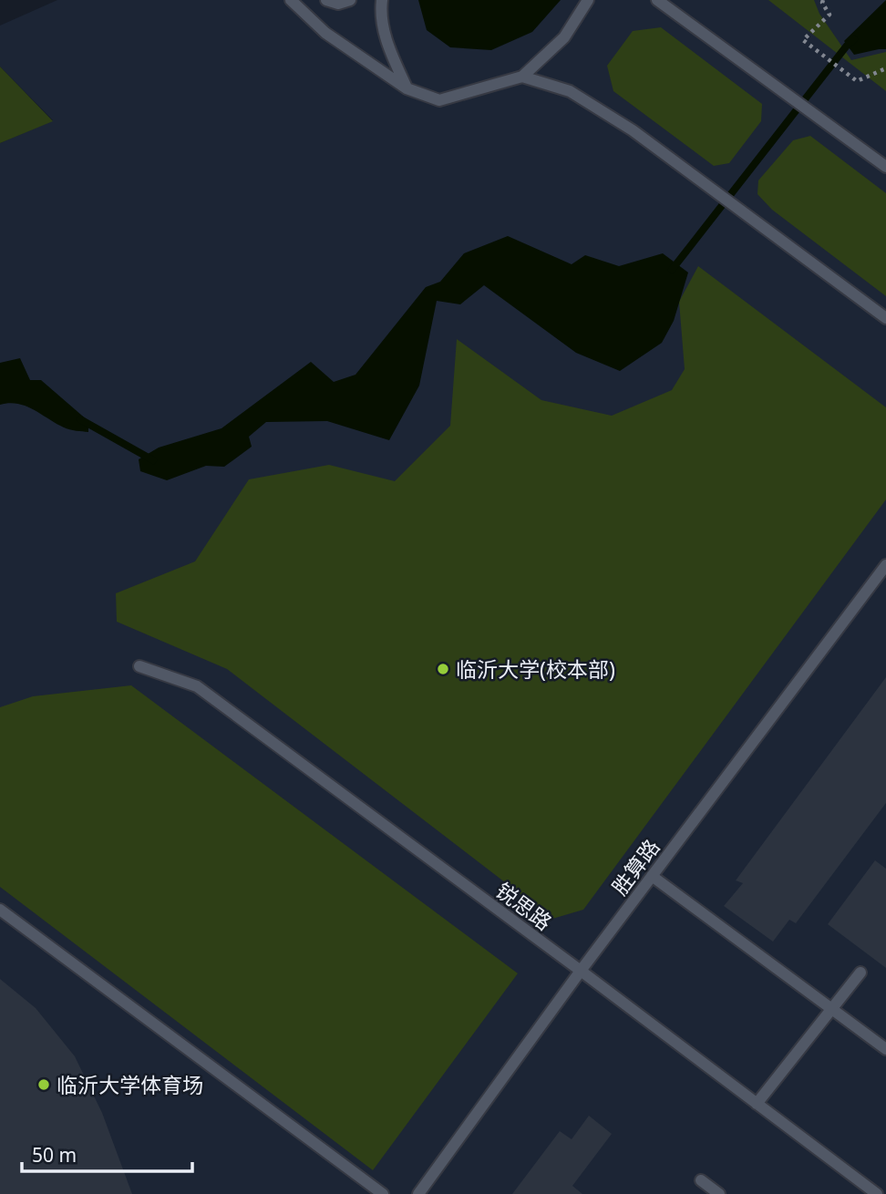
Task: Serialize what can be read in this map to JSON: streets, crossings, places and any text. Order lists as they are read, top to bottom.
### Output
{
  "streets": {
    "lane": ["胜算路", "锐思路"]
  },
  "crossings": [
    ["胜算路", "锐思路"]
  ],
  "places": ["临沂大学(校本部)", "临沂大学体育场"],
  "scale_bar": "50 m"
}
